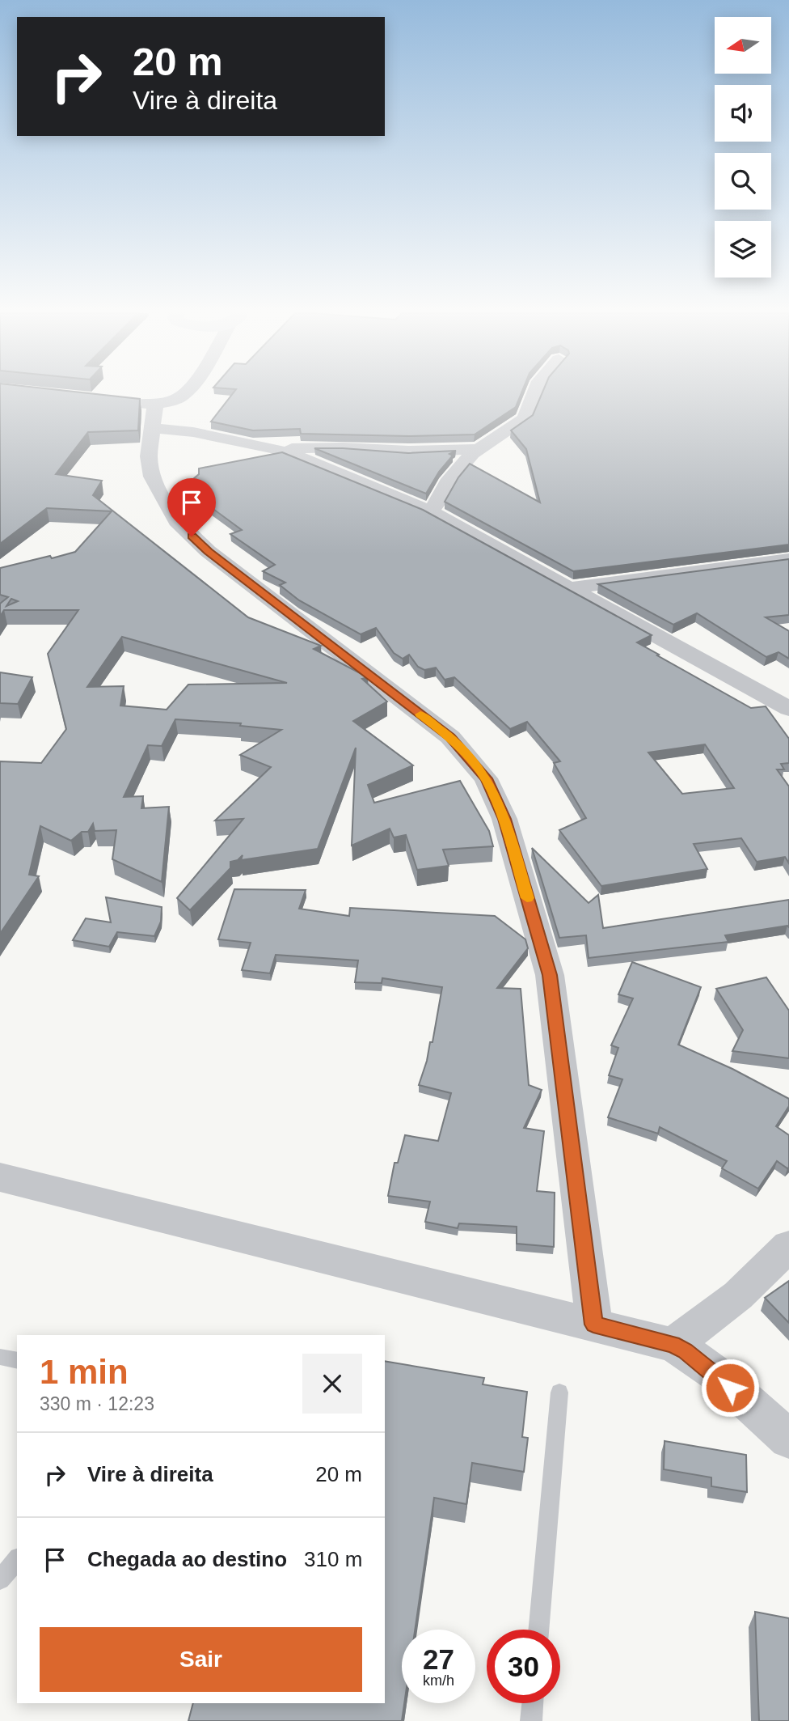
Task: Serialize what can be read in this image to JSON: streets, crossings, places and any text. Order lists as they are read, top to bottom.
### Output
{
  "north": "left",
  "page": {
    "turn": ["20 m", "Vire à direita"],
    "heading": ["1 min", "330 m · 12:23"],
    "list": [
      {
        "name": "Vire à direita",
        "value": "20 m"
      },
      {
        "name": "Chegada ao destino",
        "value": "310 m"
      }
    ],
    "buttons": "Sair",
    "speed": "27 km/h",
    "limit": "30"
  }
}
